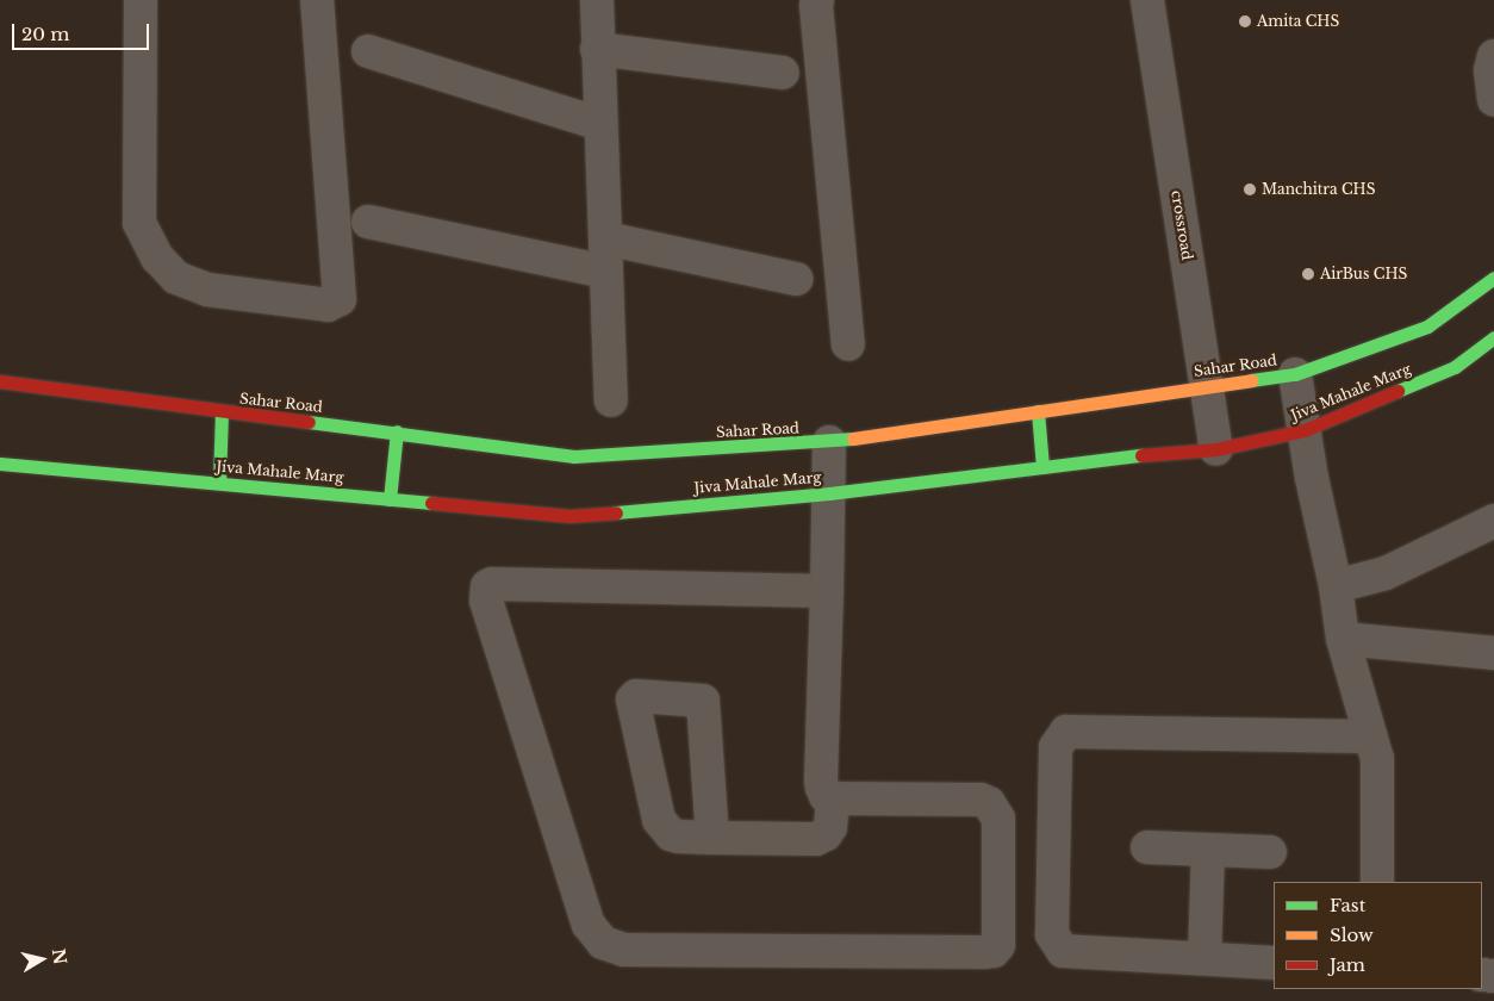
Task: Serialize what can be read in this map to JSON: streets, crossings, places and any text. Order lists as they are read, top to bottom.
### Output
{
  "streets": {
    "street": ["crossroad", "Sahar Road", "Jiva Mahale Marg"]
  },
  "crossings": [
    ["crossroad", "Sahar Road"],
    ["crossroad", "Jiva Mahale Marg"]
  ],
  "places": ["Amita CHS", "Manchitra CHS", "AirBus CHS"],
  "legend": ["Fast", "Slow", "Jam"],
  "scale_bar": "20 m",
  "north": "right"
}
